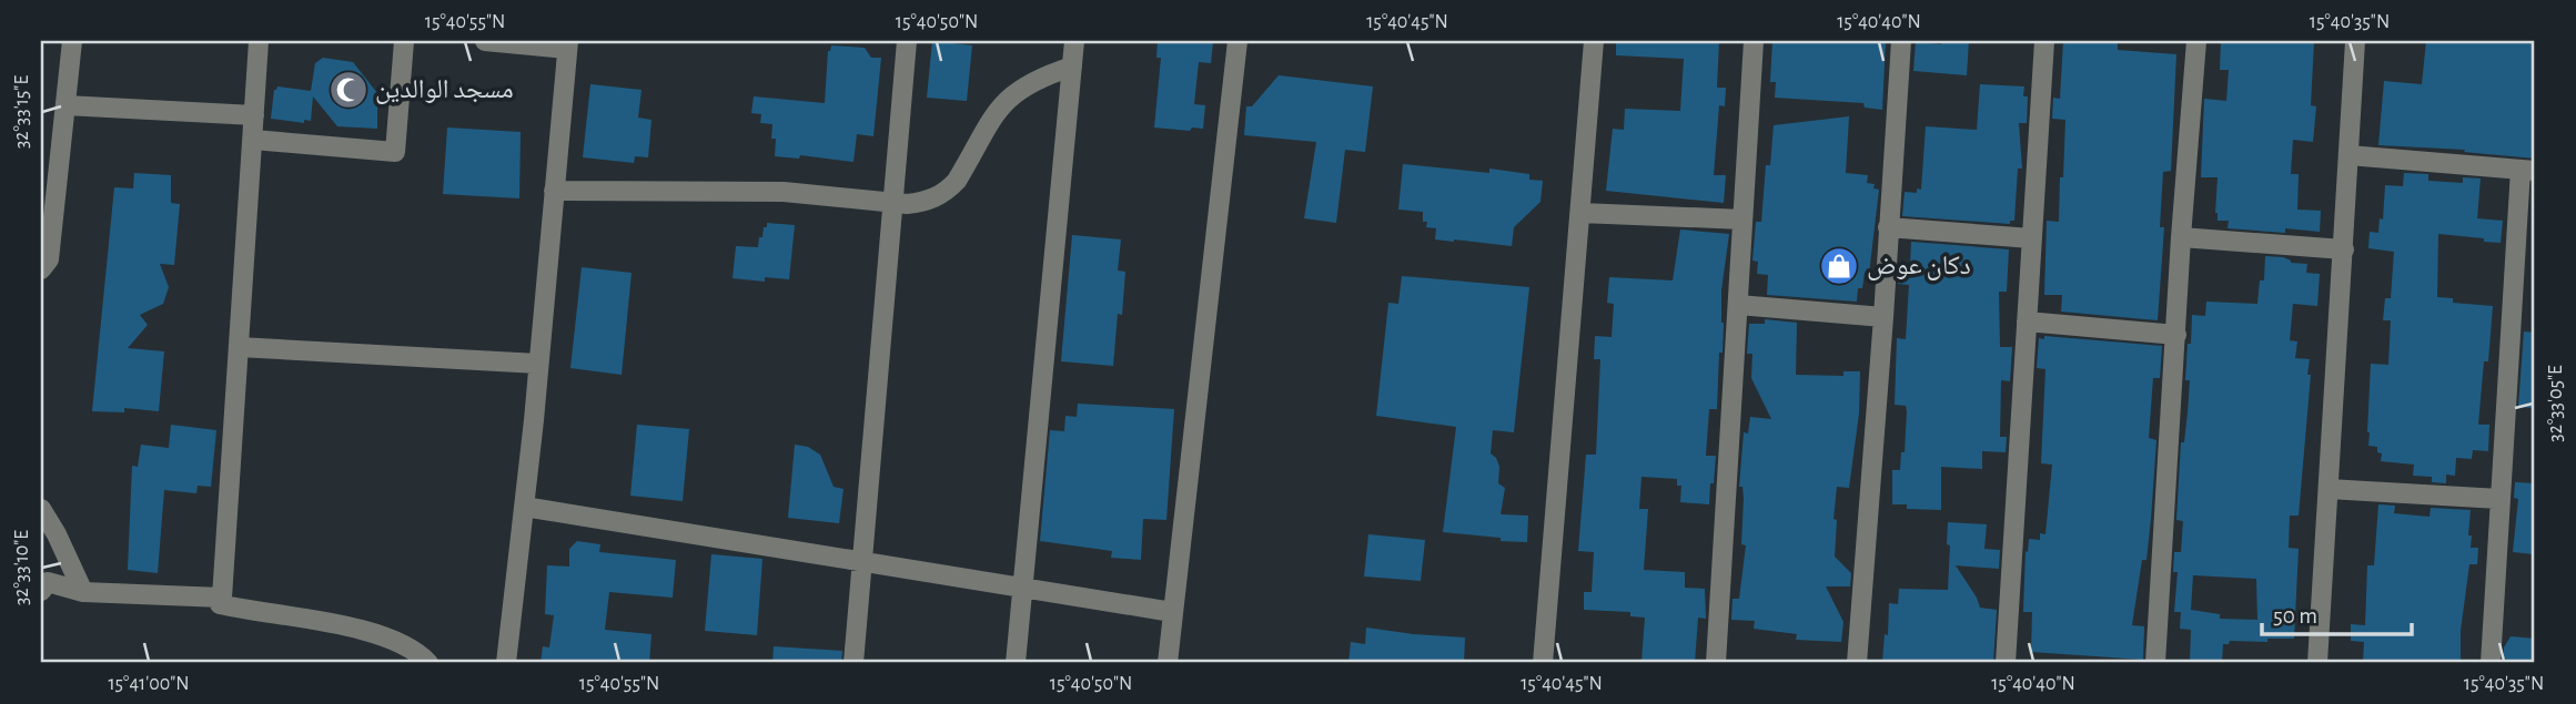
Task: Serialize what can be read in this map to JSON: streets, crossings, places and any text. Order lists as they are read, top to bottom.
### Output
{
  "places": {
    "mosque": ["مسجد الوالدين"],
    "shop": ["دكان عوض"]
  },
  "scale_bar": "50 m",
  "coordinates": [
    "15°40'55\"N",
    "15°40'50\"N",
    "15°40'45\"N",
    "15°40'40\"N",
    "15°40'35\"N",
    "32°33'15\"E",
    "32°33'05\"E",
    "32°33'10\"E",
    "15°41'00\"N"
  ]
}
